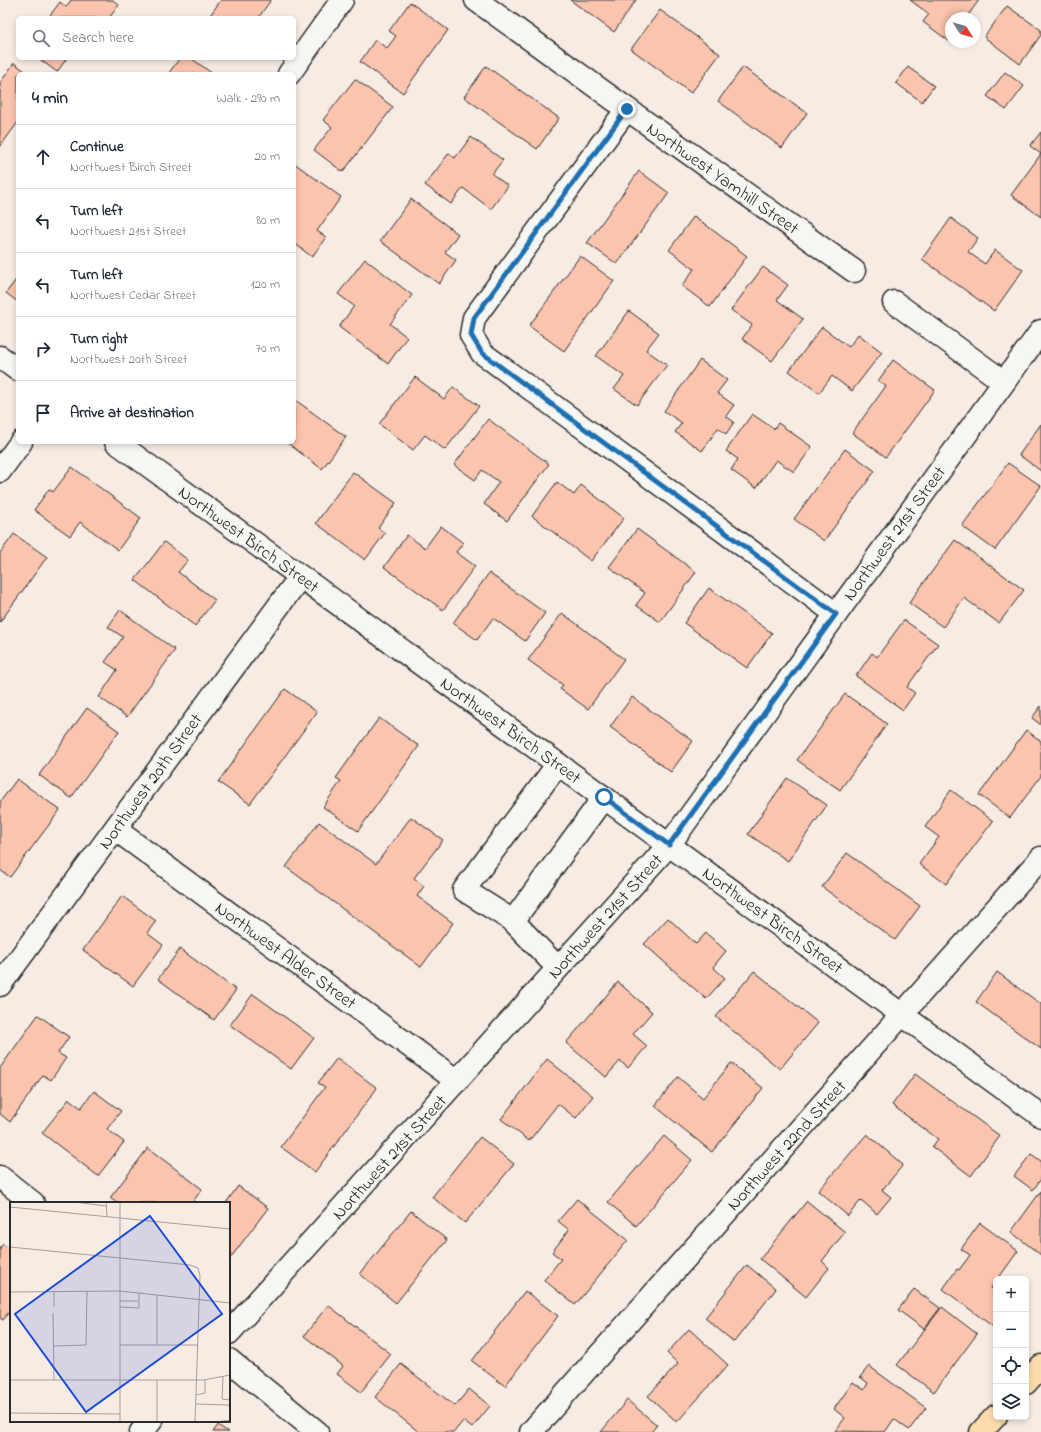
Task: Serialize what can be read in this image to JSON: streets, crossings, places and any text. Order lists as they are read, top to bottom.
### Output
{
  "streets": {
    "street": [
      "Northwest Yamhill Street",
      "Northwest 21st Street",
      "Northwest Birch Street",
      "Northwest 20th Street",
      "Northwest Alder Street",
      "Northwest 22nd Street"
    ]
  },
  "crossings": [
    ["Northwest 21st Street", "Northwest Birch Street"],
    ["Northwest 21st Street", "Northwest Alder Street"],
    ["Northwest Birch Street", "Northwest 20th Street"],
    ["Northwest Birch Street", "Northwest 22nd Street"],
    ["Northwest 20th Street", "Northwest Alder Street"]
  ],
  "north": "bottom right",
  "page": {
    "search": "Search here",
    "heading": ["4 min", "Walk · 290 m"],
    "list": [
      ["Continue", "Northwest Birch Street", "20 m"],
      ["Turn left", "Northwest 21st Street", "80 m"],
      ["Turn left", "Northwest Cedar Street", "120 m"],
      ["Turn right", "Northwest 20th Street", "70 m"],
      "Arrive at destination"
    ],
    "map_buttons": ["+", "−"]
  }
}
